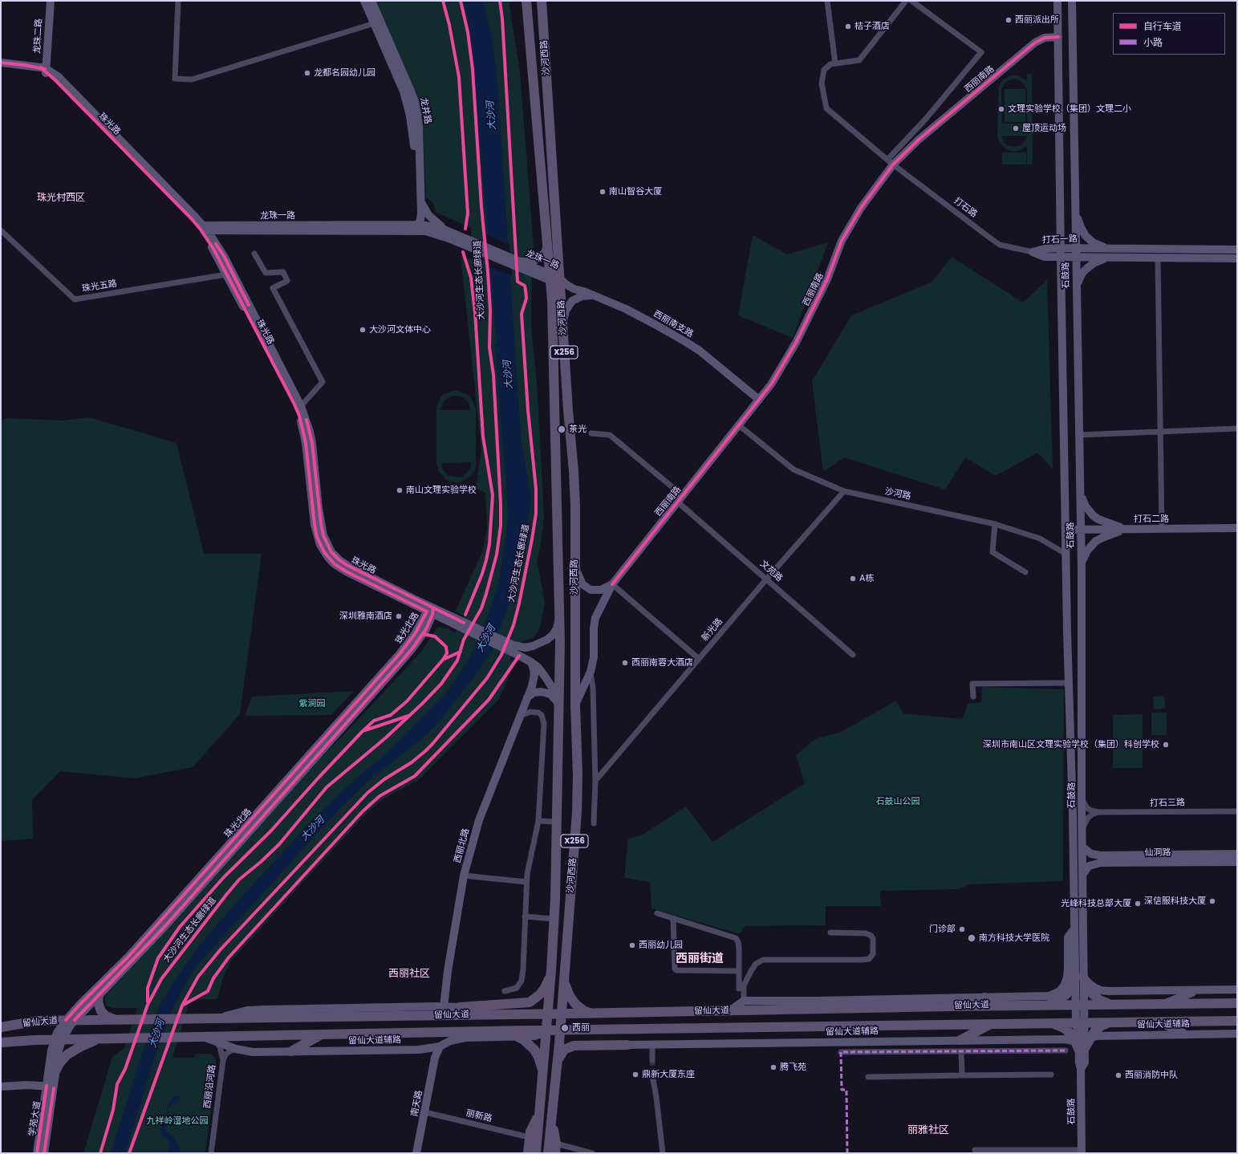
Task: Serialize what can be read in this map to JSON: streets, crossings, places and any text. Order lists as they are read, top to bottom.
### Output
{
  "streets": {
    "main road": [
      "龙珠二路",
      "沙河西路",
      "西丽南路",
      "龙井路",
      "珠光路",
      "龙珠一路",
      "打石一路",
      "石鼓路",
      "西丽南支路",
      "X256",
      "打石二路",
      "珠光北路",
      "西丽北路",
      "仙洞路",
      "留仙大道",
      "留仙大道辅路",
      "南天路",
      "学苑大道"
    ],
    "street": [
      "打石路",
      "珠光五路",
      "沙河路",
      "文苑路",
      "新光路",
      "打石三路",
      "西丽沿河路",
      "丽新路"
    ],
    "cycle path": ["大沙河生态长廊绿道"]
  },
  "crossings": [
    ["龙珠二路", "珠光路"],
    ["沙河西路", "西丽南路"],
    ["沙河西路", "珠光路"],
    ["沙河西路", "龙珠一路"],
    ["沙河西路", "西丽南支路"],
    ["沙河西路", "留仙大道"],
    ["沙河西路", "留仙大道辅路"],
    ["西丽南路", "打石路"],
    ["西丽南路", "石鼓路"],
    ["西丽南路", "西丽南支路"],
    ["西丽南路", "沙河路"],
    ["西丽南路", "文苑路"],
    ["龙井路", "龙珠一路"],
    ["珠光路", "龙珠一路"],
    ["珠光路", "珠光五路"],
    ["珠光路", "珠光北路"],
    ["珠光路", "西丽北路"],
    ["打石路", "打石一路"],
    ["龙珠一路", "西丽南支路"],
    ["打石一路", "石鼓路"],
    ["石鼓路", "沙河路"],
    ["石鼓路", "打石二路"],
    ["石鼓路", "仙洞路"],
    ["石鼓路", "留仙大道"],
    ["石鼓路", "留仙大道辅路"],
    ["沙河路", "新光路"],
    ["文苑路", "新光路"],
    ["珠光北路", "留仙大道"],
    ["珠光北路", "学苑大道"],
    ["留仙大道", "留仙大道辅路"],
    ["留仙大道", "学苑大道"],
    ["留仙大道辅路", "西丽沿河路"],
    ["留仙大道辅路", "南天路"],
    ["南天路", "丽新路"]
  ],
  "districts": [
    "珠光村西区",
    "西丽街道",
    "西丽社区",
    "丽雅社区"
  ],
  "water": ["大沙河"],
  "parks": ["紫涧园", "石鼓山公园", "九祥岭湿地公园"],
  "places": [
    "西丽派出所",
    "桔子酒店",
    "龙都名园幼儿园",
    "文理实验学校（集团）文理二小",
    "屋顶运动场",
    "南山智谷大厦",
    "大沙河文体中心",
    "茶光",
    "南山文理实验学校",
    "A栋",
    "深圳雅南酒店",
    "西丽南蓉大酒店",
    "深圳市南山区文理实验学校（集团）科创学校",
    "深信服科技大厦",
    "光峰科技总部大厦",
    "门诊部",
    "南方科技大学医院",
    "西丽幼儿园",
    "西丽",
    "腾飞苑",
    "鼎新大厦东座",
    "西丽消防中队"
  ],
  "legend": ["自行车道", "小路"]
}
